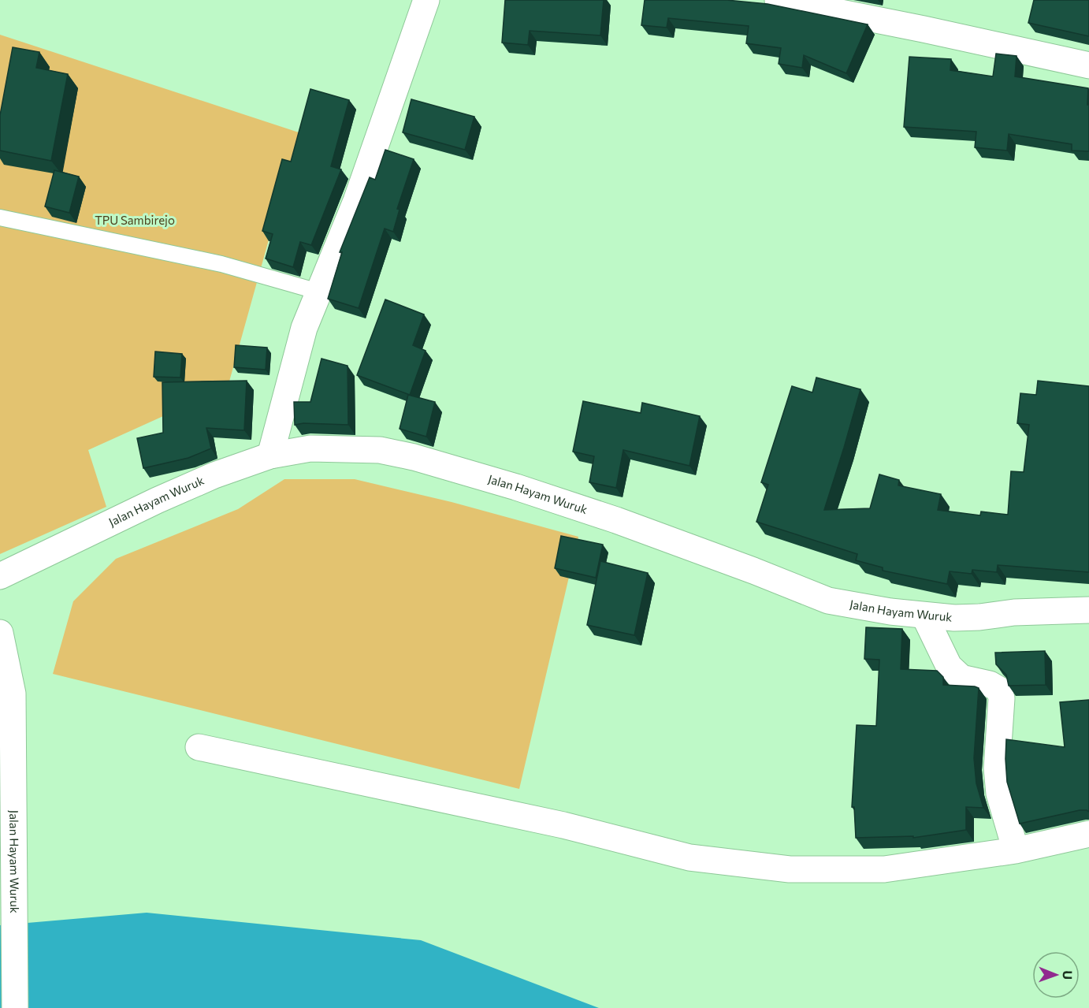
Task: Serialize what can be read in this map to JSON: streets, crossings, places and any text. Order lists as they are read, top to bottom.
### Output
{
  "streets": {
    "street": ["Jalan Hayam Wuruk"]
  },
  "parks": ["TPU Sambirejo"],
  "north": "right"
}
